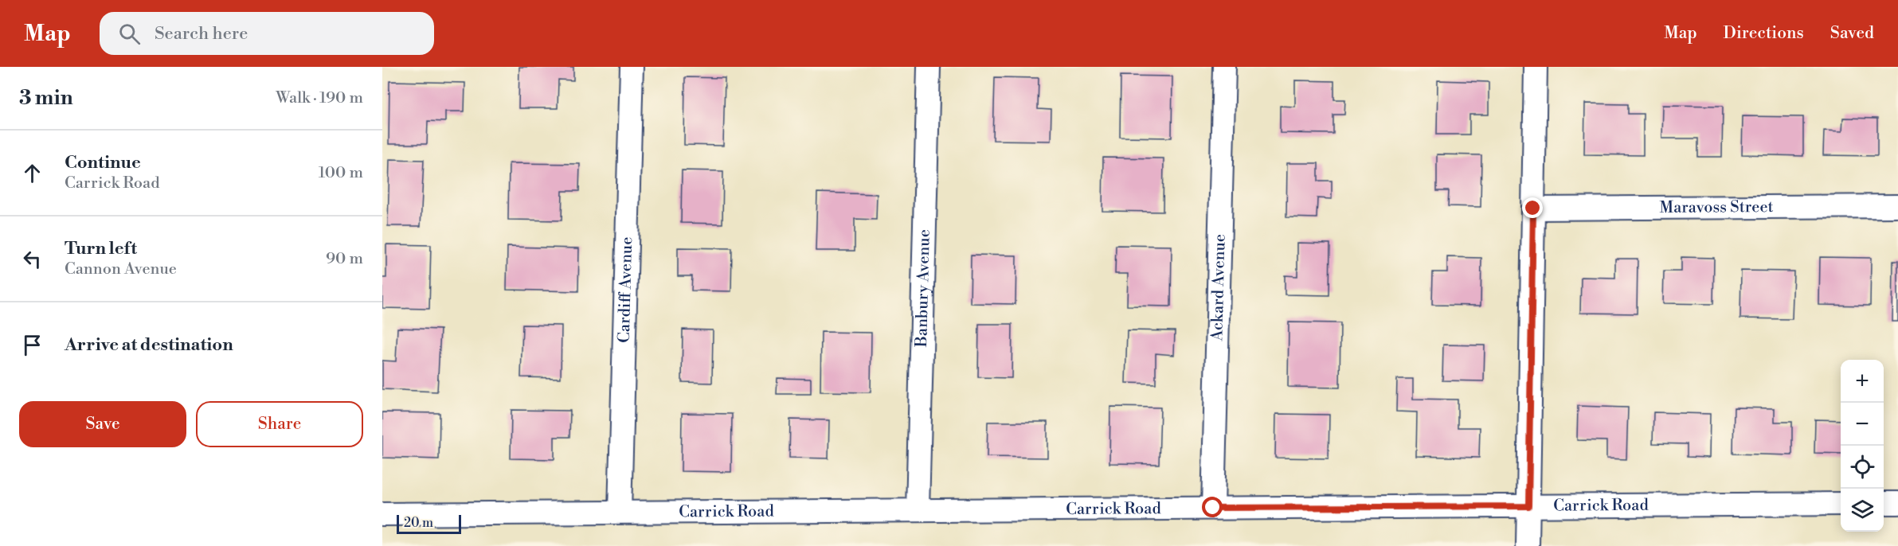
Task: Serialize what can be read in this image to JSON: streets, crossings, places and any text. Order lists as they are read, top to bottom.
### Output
{
  "streets": {
    "street": [
      "Maravoss Street",
      "Ackard Avenue",
      "Banbury Avenue",
      "Cardiff Avenue",
      "Carrick Road"
    ]
  },
  "crossings": [
    ["Ackard Avenue", "Carrick Road"],
    ["Banbury Avenue", "Carrick Road"],
    ["Cardiff Avenue", "Carrick Road"]
  ],
  "scale_bar": "20 m",
  "page": {
    "header": "Map",
    "search": "Search here",
    "nav": ["Map", "Directions", "Saved"],
    "heading": ["3 min", "Walk · 190 m"],
    "list": [
      ["Continue", "Carrick Road", "100 m"],
      ["Turn left", "Cannon Avenue", "90 m"],
      "Arrive at destination"
    ],
    "map_buttons": ["+", "−"],
    "buttons": ["Save", "Share"],
    "scale": "20 m"
  }
}
